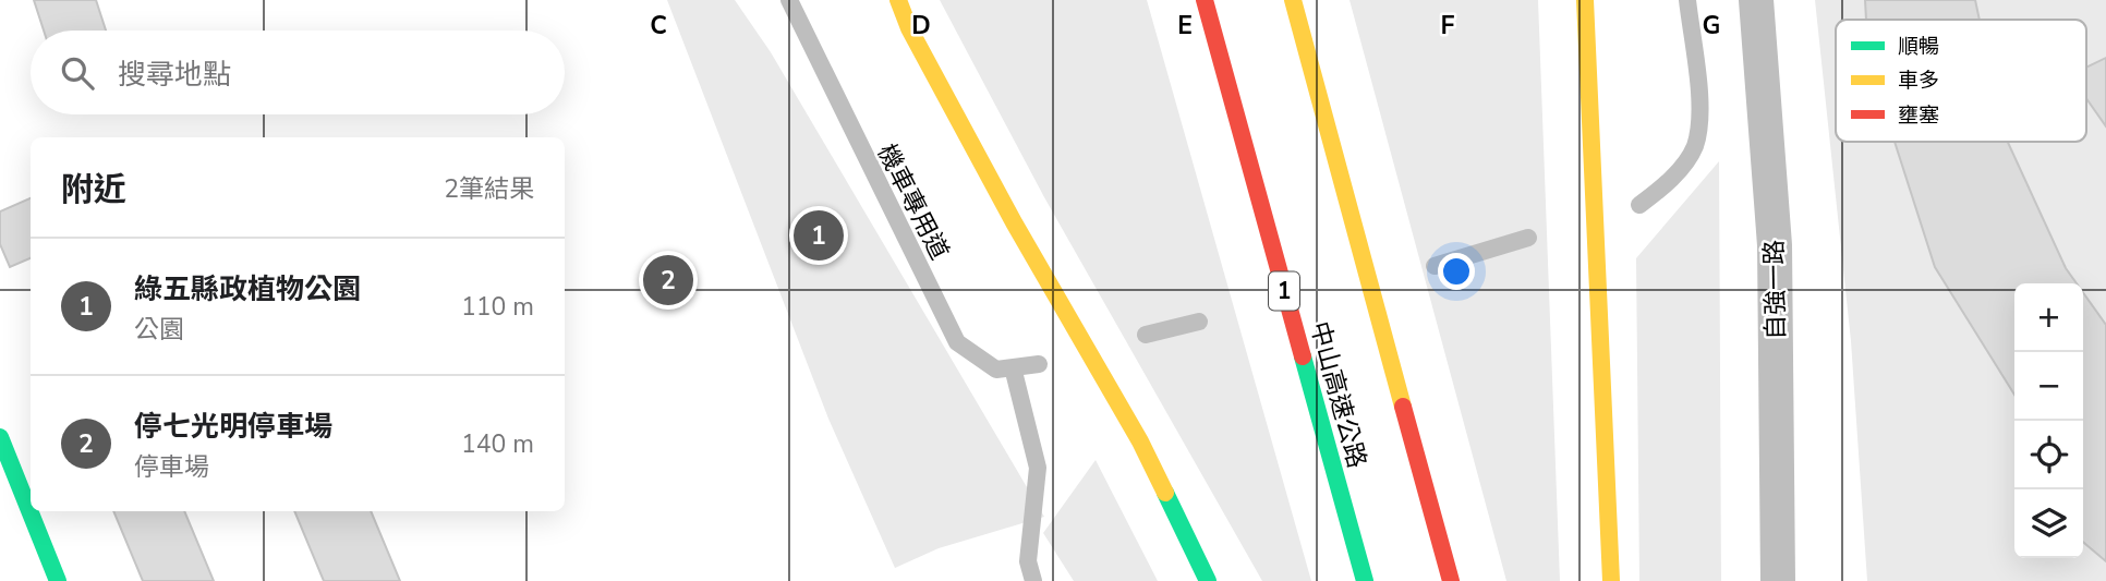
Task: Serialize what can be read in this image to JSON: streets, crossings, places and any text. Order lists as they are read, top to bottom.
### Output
{
  "streets": {
    "main road": ["1", "中山高速公路"],
    "street": ["自強一路"],
    "lane": ["機車專用道"]
  },
  "legend": ["順暢", "車多", "壅塞"],
  "page": {
    "search": "搜尋地點",
    "heading": ["附近", "2筆結果"],
    "pins": ["1", "2"],
    "list": [
      {
        "mark": "1",
        "name": "綠五縣政植物公園",
        "note": "公園",
        "value": "110 m"
      },
      {
        "mark": "2",
        "name": "停七光明停車場",
        "note": "停車場",
        "value": "140 m"
      }
    ],
    "map_buttons": ["+", "−"]
  },
  "grid": {
    "columns": [
      "C",
      "D",
      "E",
      "F",
      "G"
    ]
  }
}
